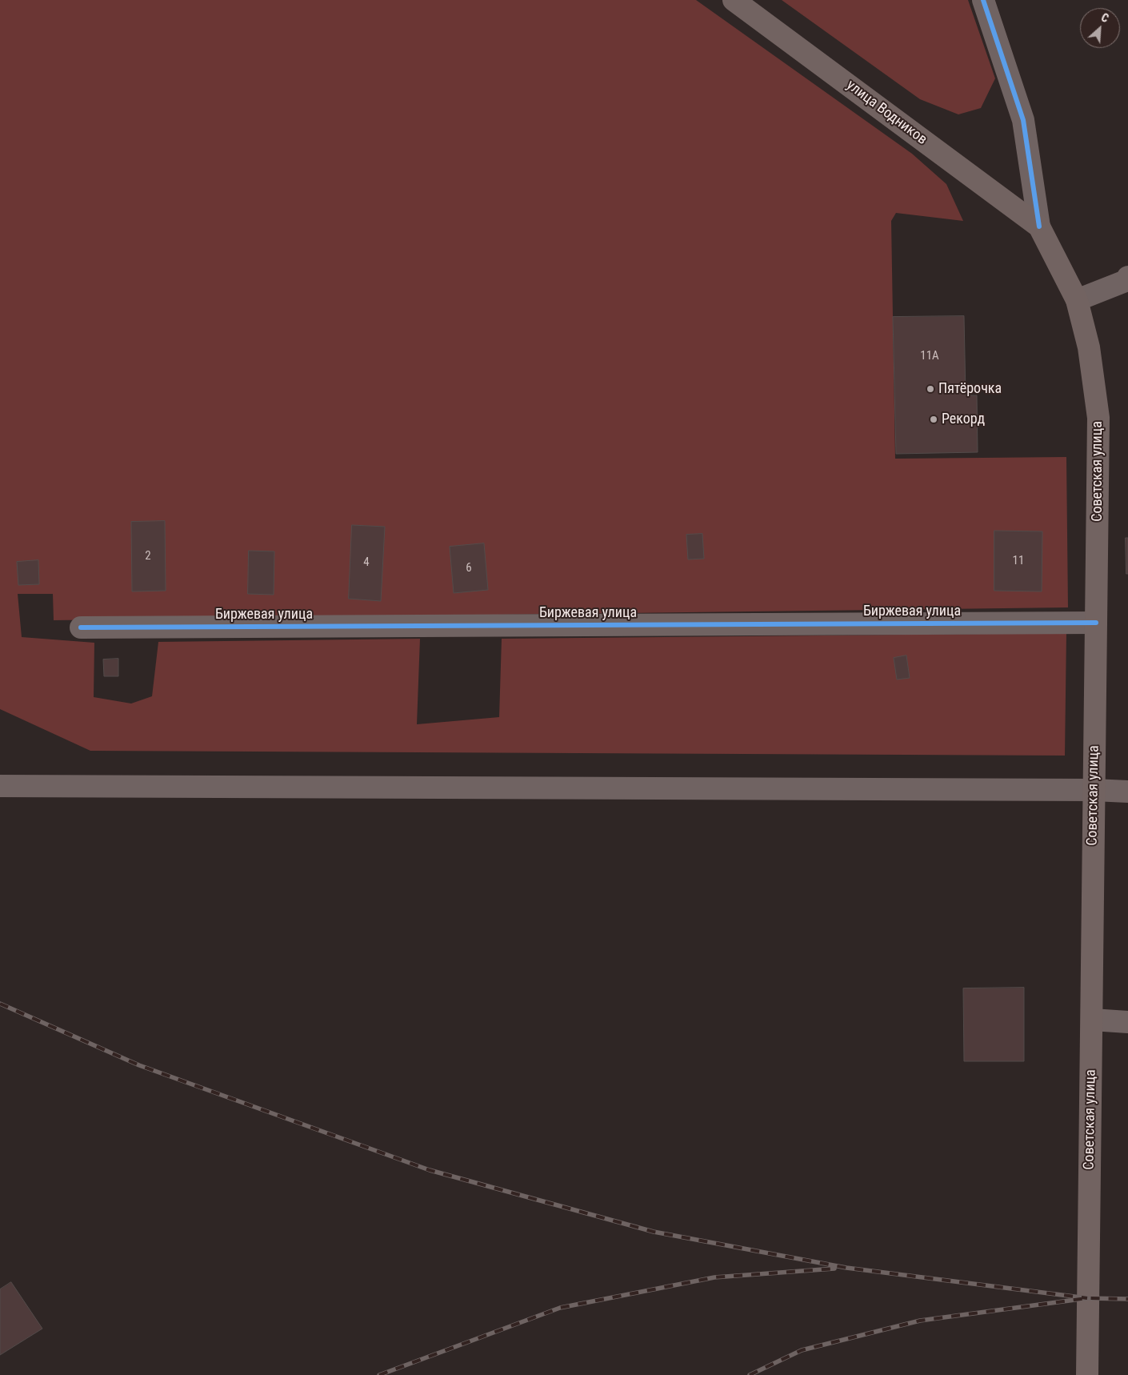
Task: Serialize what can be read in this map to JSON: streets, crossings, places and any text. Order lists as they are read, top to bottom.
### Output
{
  "streets": {
    "main road": ["улица Водников", "Советская улица"],
    "street": ["Биржевая улица"]
  },
  "crossings": [
    ["улица Водников", "Советская улица"],
    ["Советская улица", "Биржевая улица"]
  ],
  "places": ["Пятёрочка", "Рекорд"],
  "house_numbers": [
    "11А",
    "2",
    "11",
    "4",
    "6"
  ],
  "north": "top right"
}
